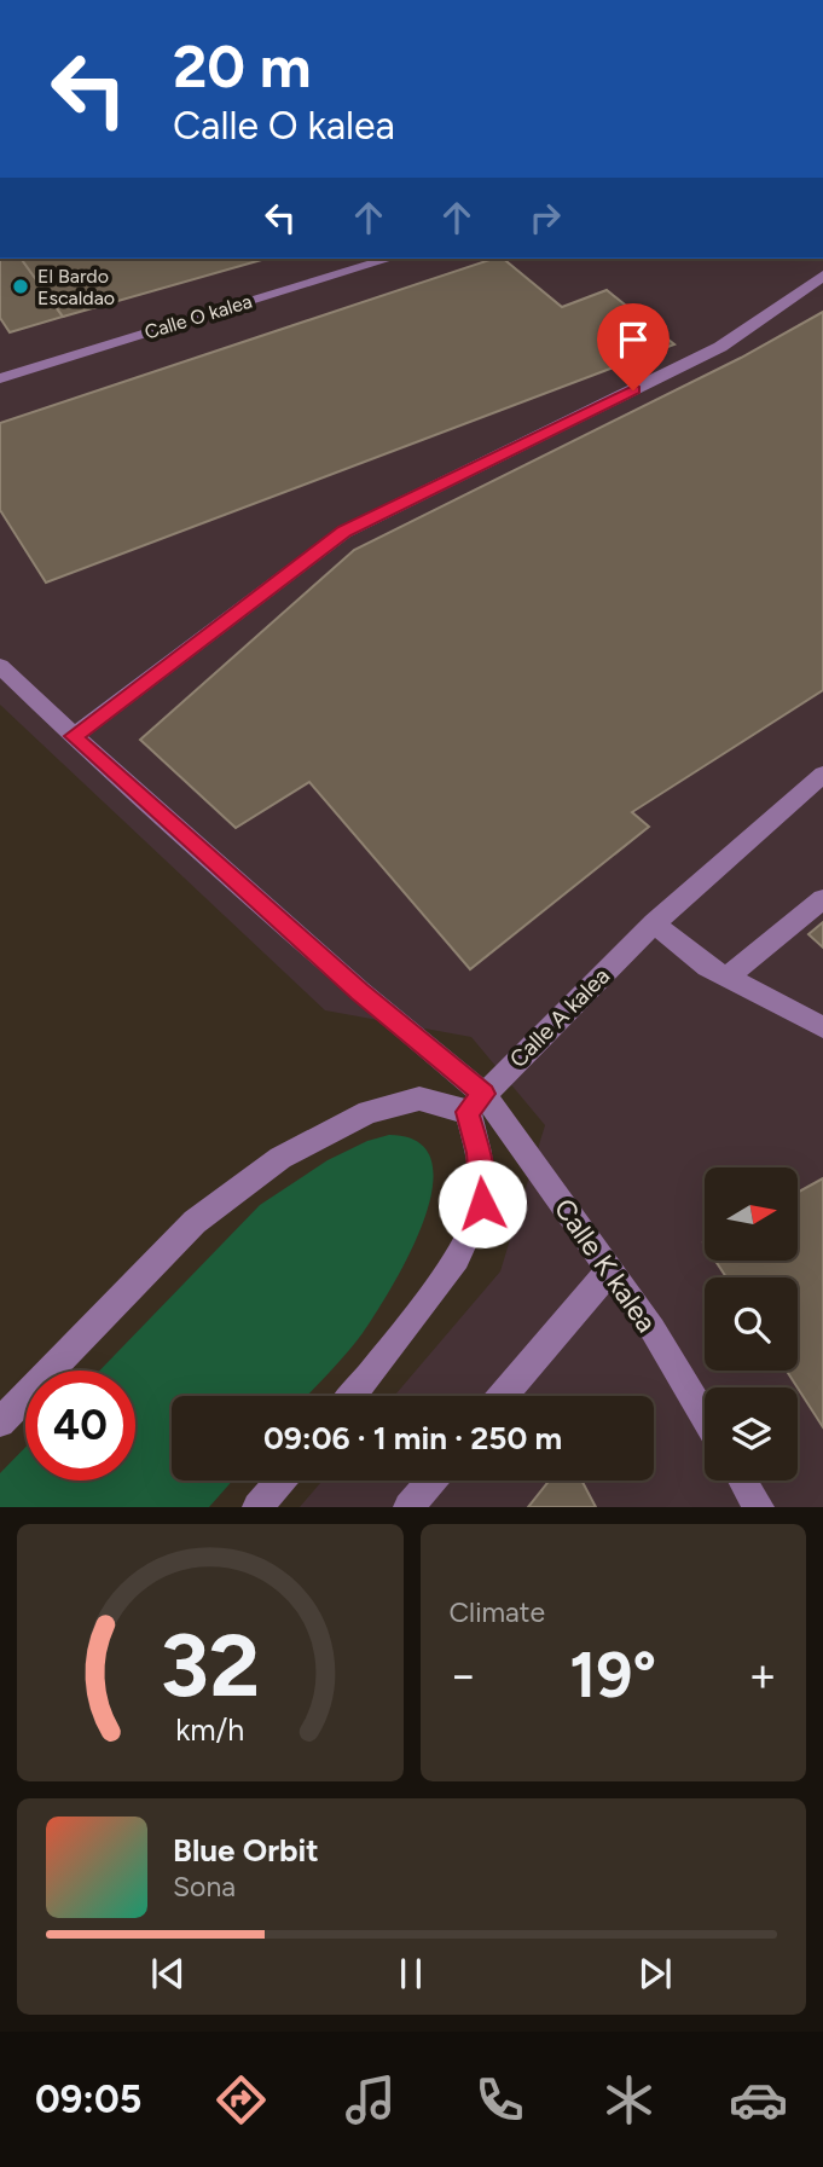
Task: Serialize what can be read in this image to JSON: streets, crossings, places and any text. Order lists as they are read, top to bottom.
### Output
{
  "streets": {
    "street": ["Calle O kalea", "Calle A kalea", "Calle K kalea"]
  },
  "crossings": [
    ["Calle A kalea", "Calle K kalea"]
  ],
  "places": ["El Bardo Escaldao"],
  "north": "right",
  "page": {
    "turn": ["20 m", "Calle O kalea"],
    "limit": "40",
    "trip": "09:06 · 1 min · 250 m",
    "tile": "Climate",
    "heat": ["−", "19°", "+"],
    "song": ["Blue Orbit", "Sona"],
    "tabs": "09:05",
    "gauge": ["32", "km/h"]
  }
}
